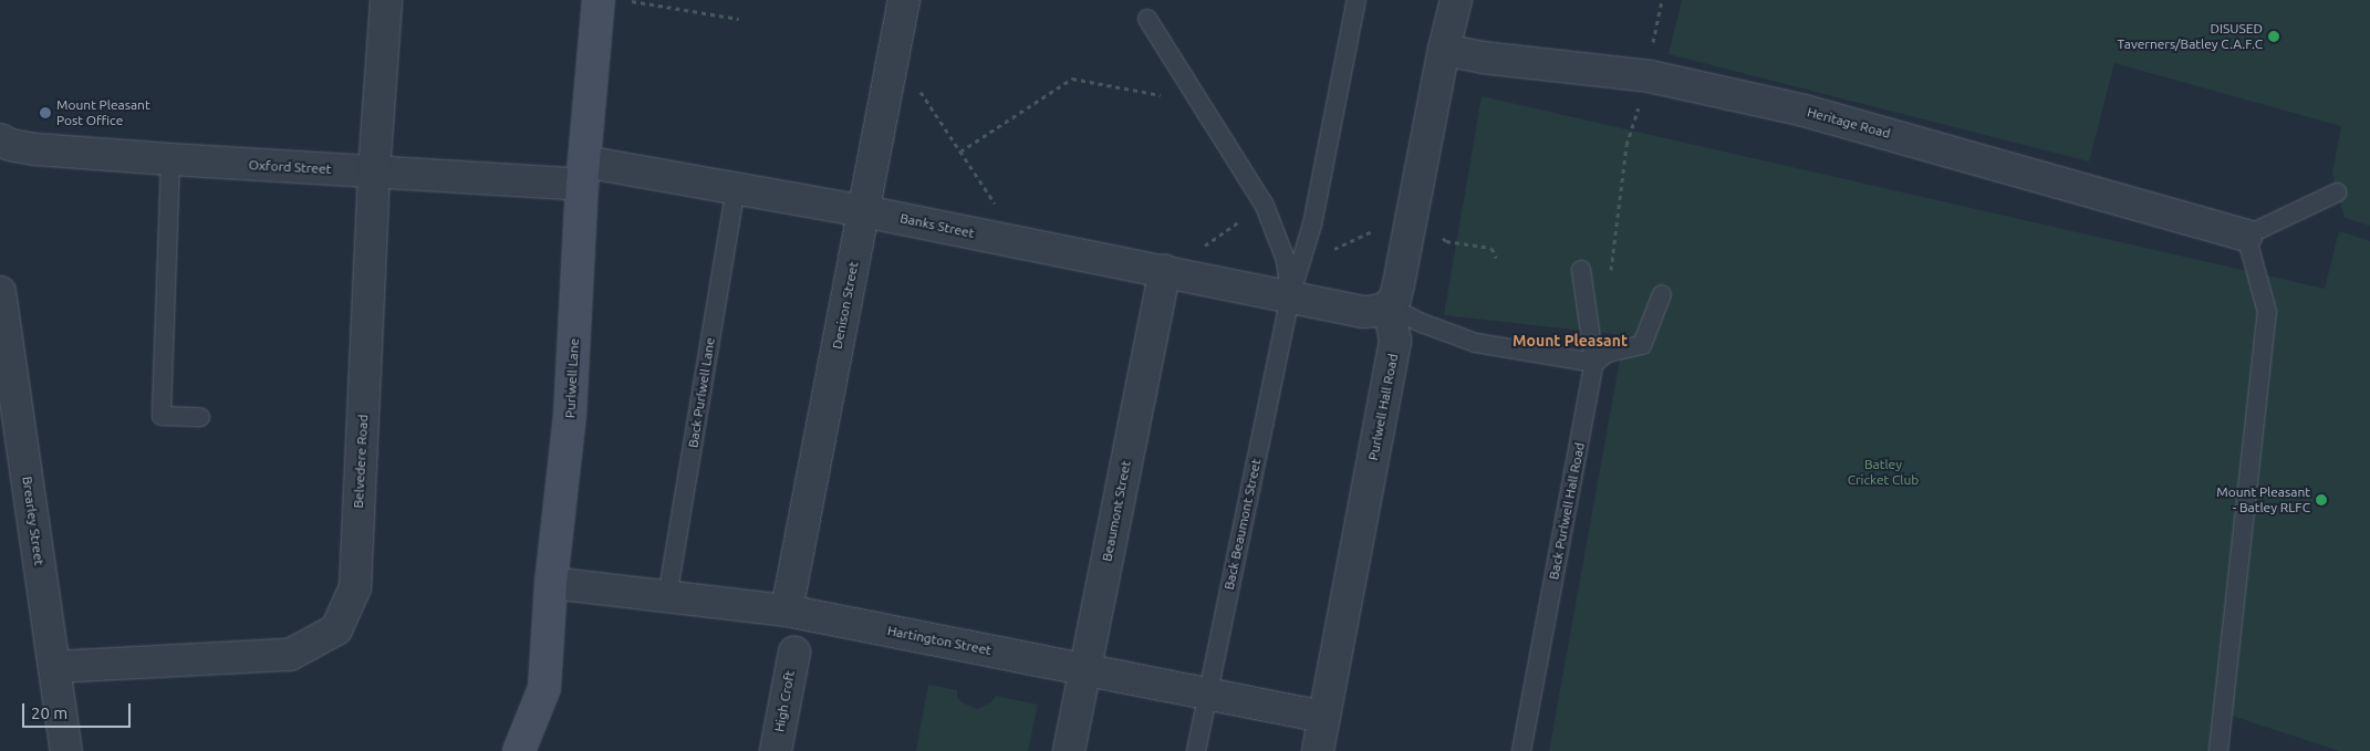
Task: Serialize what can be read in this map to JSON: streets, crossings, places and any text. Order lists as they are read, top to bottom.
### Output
{
  "streets": {
    "street": [
      "Heritage Road",
      "Oxford Street",
      "Banks Street",
      "Denison Street",
      "Purlwell Lane",
      "Purlwell Hall Road",
      "Belvedere Road",
      "Beaumont Street",
      "Brearley Street",
      "Hartington Street",
      "High Croft"
    ],
    "lane": ["Back Purlwell Lane", "Back Purlwell Hall Road", "Back Beaumont Street"]
  },
  "crossings": [
    ["Oxford Street", "Banks Street"],
    ["Oxford Street", "Purlwell Lane"],
    ["Oxford Street", "Belvedere Road"],
    ["Banks Street", "Denison Street"],
    ["Banks Street", "Purlwell Lane"],
    ["Banks Street", "Back Purlwell Lane"],
    ["Banks Street", "Purlwell Hall Road"],
    ["Banks Street", "Beaumont Street"],
    ["Banks Street", "Back Beaumont Street"],
    ["Denison Street", "Hartington Street"],
    ["Purlwell Lane", "Hartington Street"],
    ["Back Purlwell Lane", "Hartington Street"],
    ["Purlwell Hall Road", "Hartington Street"],
    ["Belvedere Road", "Brearley Street"],
    ["Beaumont Street", "Hartington Street"],
    ["Back Beaumont Street", "Hartington Street"]
  ],
  "districts": ["Mount Pleasant"],
  "parks": ["Batley Cricket Club"],
  "places": ["DISUSED Taverners/Batley C.A.F.C", "Mount Pleasant Post Office", "Mount Pleasant - Batley RLFC"],
  "scale_bar": "20 m"
}
